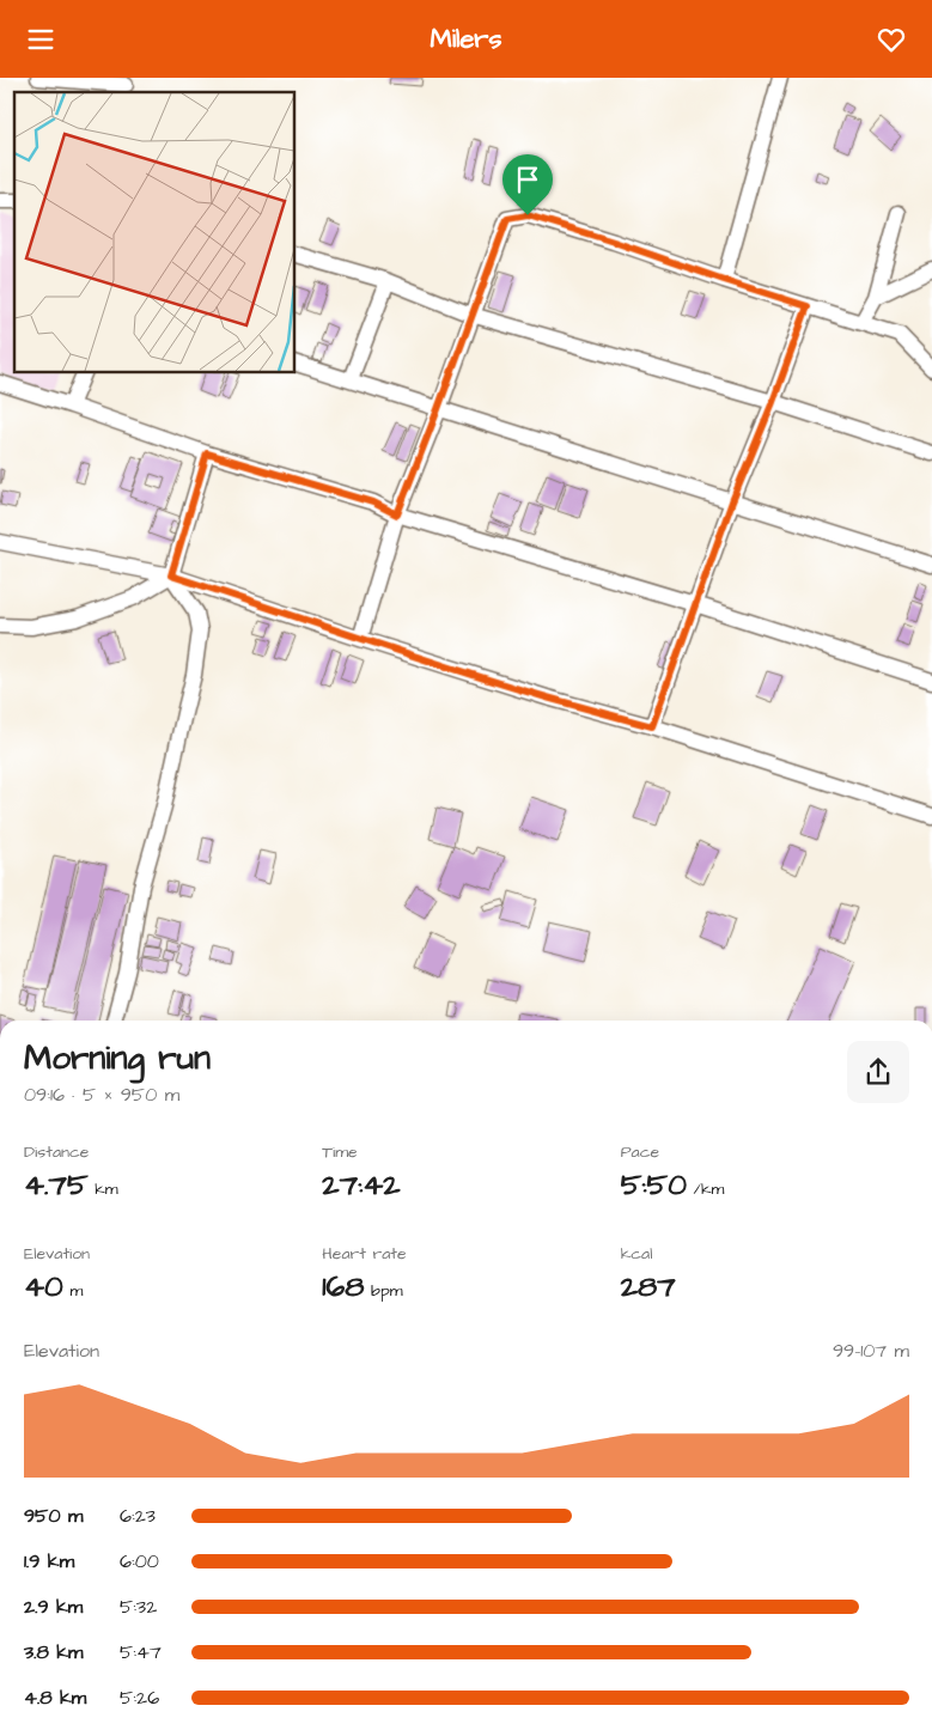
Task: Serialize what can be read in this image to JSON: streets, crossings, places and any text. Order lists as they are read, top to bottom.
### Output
{
  "page": {
    "header": "Milers",
    "heading": ["Morning run", "09:16 · 5 × 950 m"],
    "stats": [
      ["Distance", "4.75 km"],
      ["Time", "27:42"],
      ["Pace", "5:50 /km"],
      ["Elevation", "40 m"],
      ["Heart rate", "168 bpm"],
      ["kcal", "287"]
    ],
    "chart": ["Elevation", "99–107 m"],
    "list": [
      {
        "name": "950 m",
        "note": "6:23"
      },
      {
        "name": "1.9 km",
        "note": "6:00"
      },
      {
        "name": "2.9 km",
        "note": "5:32"
      },
      {
        "name": "3.8 km",
        "note": "5:47"
      },
      {
        "name": "4.8 km",
        "note": "5:26"
      }
    ]
  }
}
